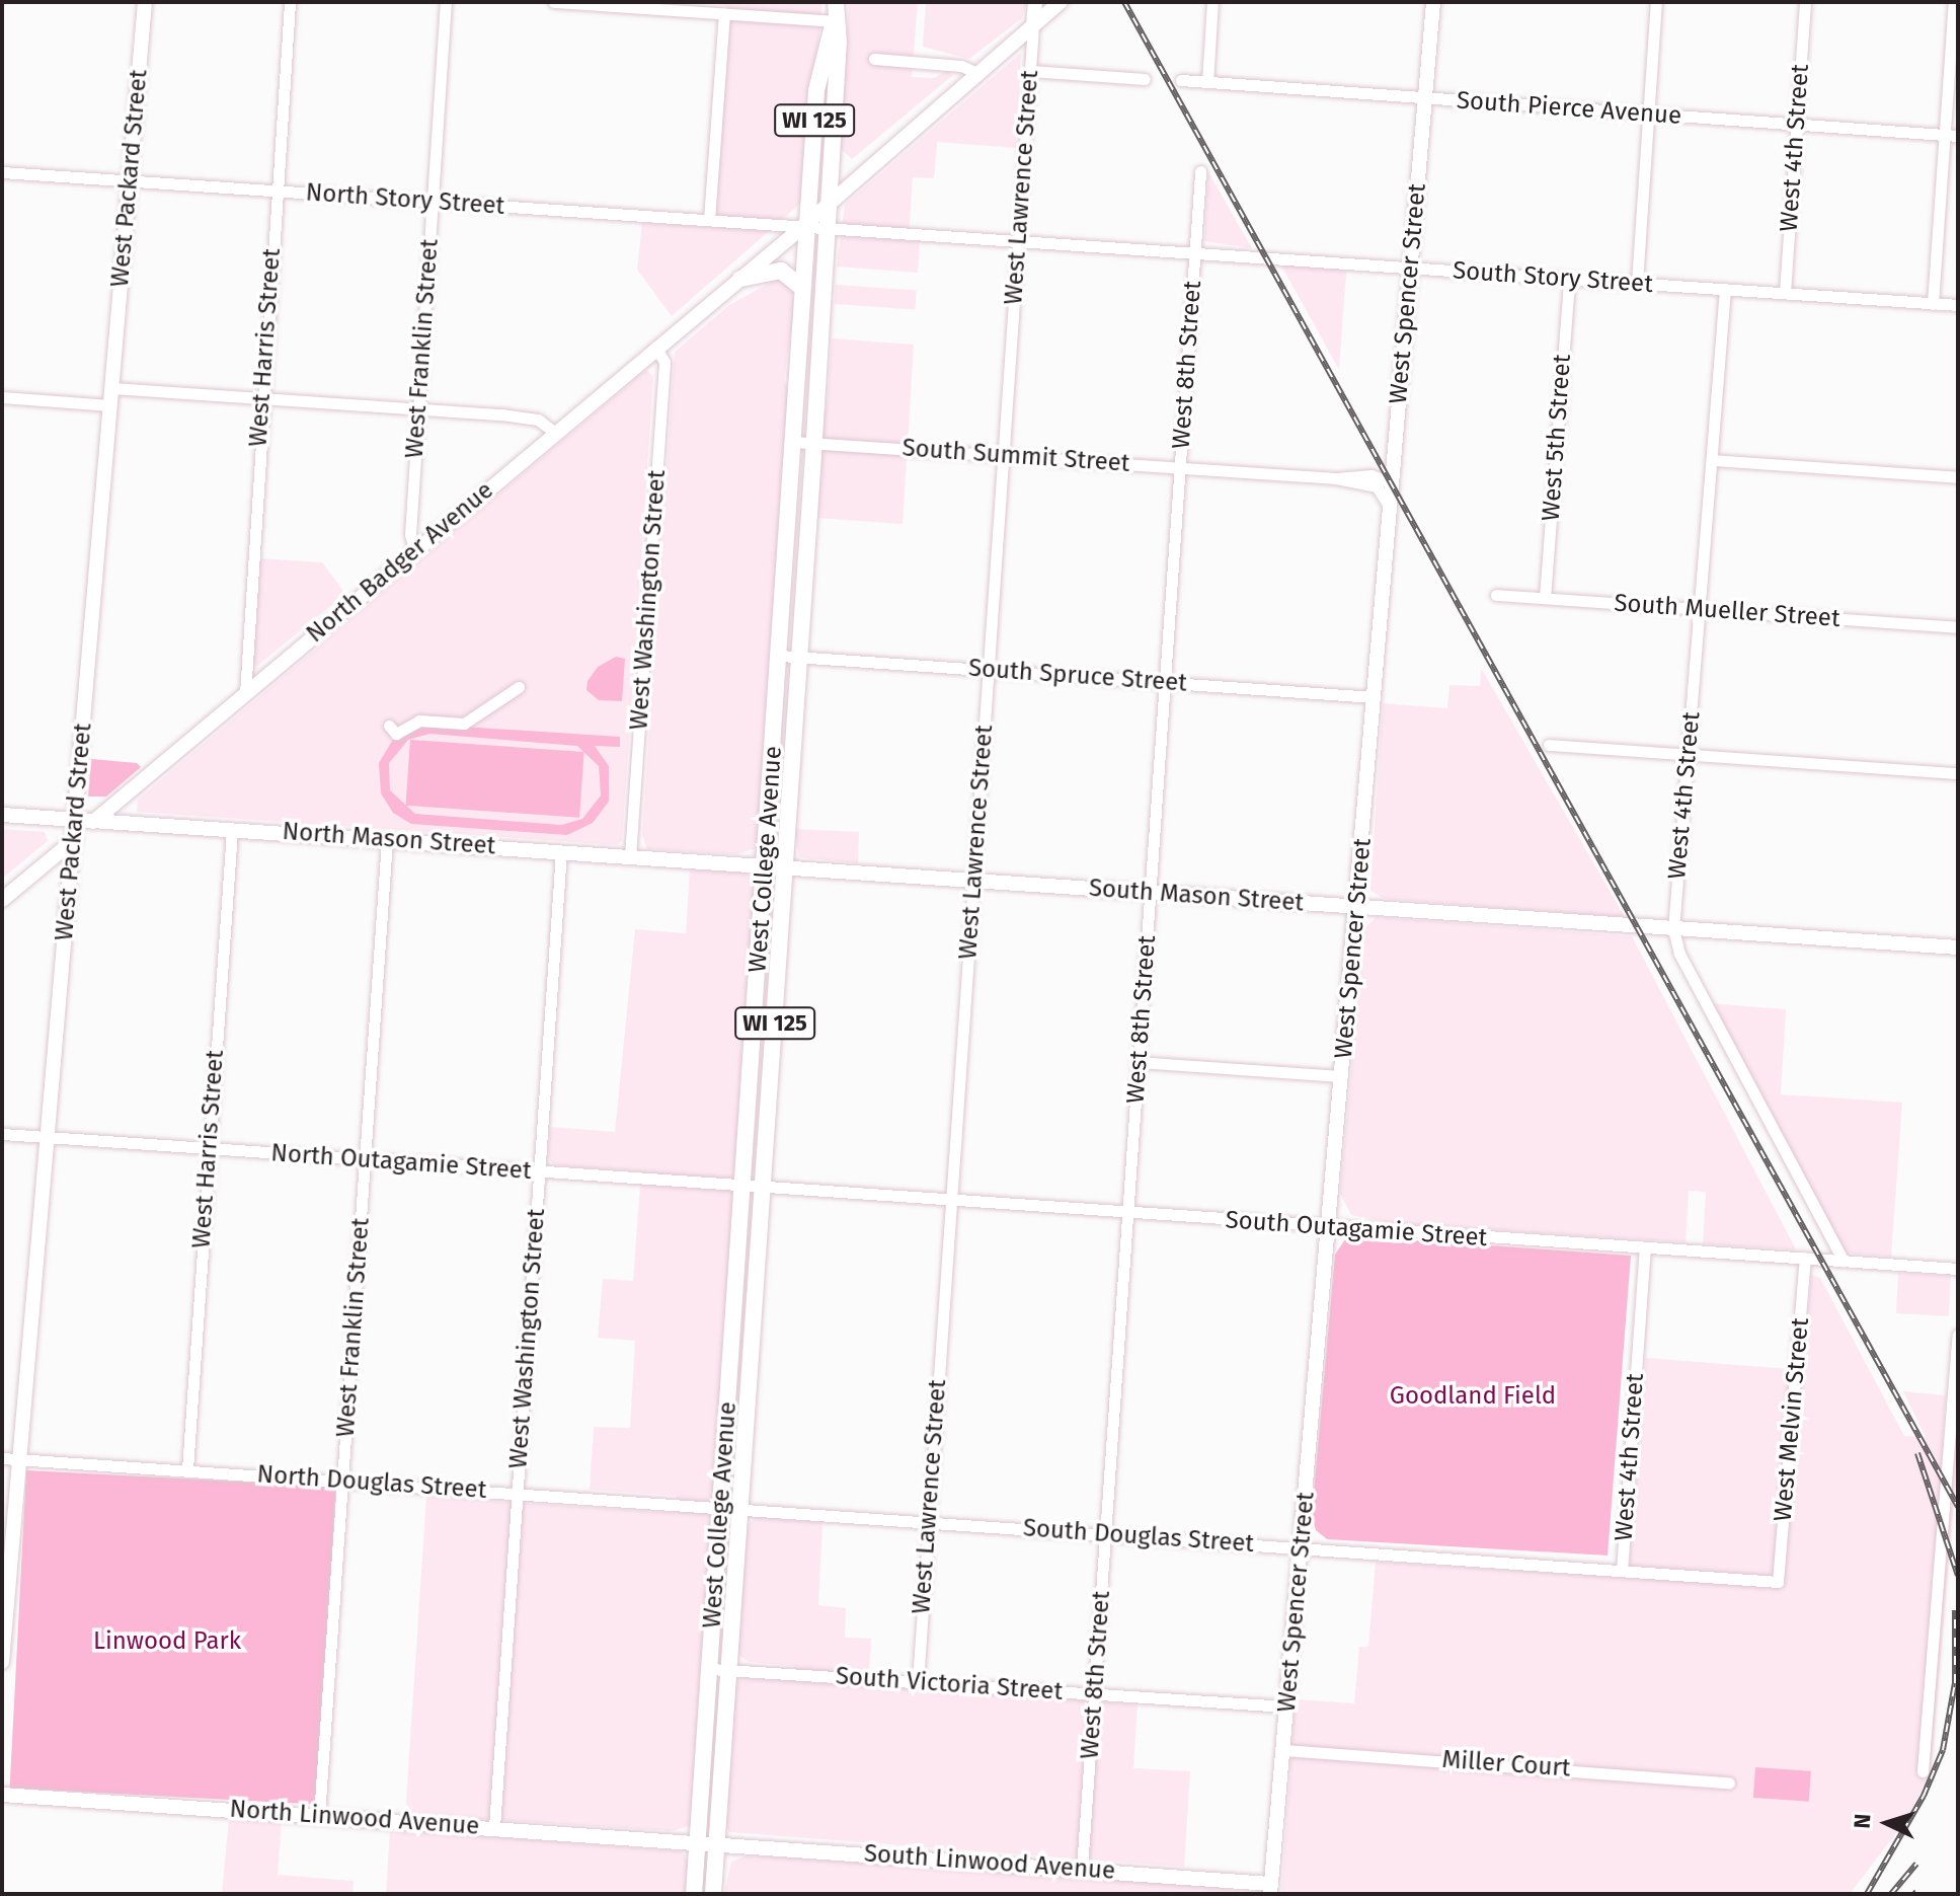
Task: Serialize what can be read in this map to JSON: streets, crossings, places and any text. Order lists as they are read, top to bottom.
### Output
{
  "streets": {
    "main road": ["WI 125", "West College Avenue"],
    "street": [
      "South Pierce Avenue",
      "West 4th Street",
      "West Packard Street",
      "West Lawrence Street",
      "North Story Street",
      "South Story Street",
      "West Spencer Street",
      "West Harris Street",
      "West Franklin Street",
      "West 8th Street",
      "West 5th Street",
      "South Summit Street",
      "North Badger Avenue",
      "West Washington Street",
      "South Mueller Street",
      "South Spruce Street",
      "North Mason Street",
      "South Mason Street",
      "North Outagamie Street",
      "South Outagamie Street",
      "West Melvin Street",
      "North Douglas Street",
      "South Douglas Street",
      "South Victoria Street",
      "Miller Court",
      "North Linwood Avenue",
      "South Linwood Avenue"
    ]
  },
  "crossings": [
    ["South Pierce Avenue", "West 4th Street"],
    ["South Pierce Avenue", "West Spencer Street"],
    ["West 4th Street", "South Story Street"],
    ["West 4th Street", "South Mueller Street"],
    ["West 4th Street", "South Mason Street"],
    ["West 4th Street", "South Outagamie Street"],
    ["West 4th Street", "South Douglas Street"],
    ["West Packard Street", "North Story Street"],
    ["West Packard Street", "North Badger Avenue"],
    ["West Packard Street", "North Mason Street"],
    ["West Packard Street", "North Outagamie Street"],
    ["West Packard Street", "North Douglas Street"],
    ["West Lawrence Street", "South Story Street"],
    ["West Lawrence Street", "South Summit Street"],
    ["West Lawrence Street", "North Badger Avenue"],
    ["West Lawrence Street", "South Spruce Street"],
    ["West Lawrence Street", "South Mason Street"],
    ["West Lawrence Street", "South Outagamie Street"],
    ["West Lawrence Street", "South Douglas Street"],
    ["West Lawrence Street", "South Victoria Street"],
    ["North Story Street", "South Story Street"],
    ["North Story Street", "West Harris Street"],
    ["North Story Street", "West Franklin Street"],
    ["North Story Street", "North Badger Avenue"],
    ["North Story Street", "West College Avenue"],
    ["South Story Street", "West Spencer Street"],
    ["South Story Street", "West 8th Street"],
    ["South Story Street", "West 5th Street"],
    ["South Story Street", "North Badger Avenue"],
    ["South Story Street", "West College Avenue"],
    ["West Spencer Street", "South Summit Street"],
    ["West Spencer Street", "South Spruce Street"],
    ["West Spencer Street", "South Mason Street"],
    ["West Spencer Street", "South Outagamie Street"],
    ["West Spencer Street", "South Douglas Street"],
    ["West Spencer Street", "South Victoria Street"],
    ["West Spencer Street", "Miller Court"],
    ["West Spencer Street", "South Linwood Avenue"],
    ["West Harris Street", "North Badger Avenue"],
    ["West Harris Street", "North Mason Street"],
    ["West Harris Street", "North Outagamie Street"],
    ["West Harris Street", "North Douglas Street"],
    ["West Franklin Street", "North Badger Avenue"],
    ["West Franklin Street", "North Mason Street"],
    ["West Franklin Street", "North Outagamie Street"],
    ["West Franklin Street", "North Douglas Street"],
    ["West Franklin Street", "North Linwood Avenue"],
    ["West 8th Street", "South Summit Street"],
    ["West 8th Street", "South Spruce Street"],
    ["West 8th Street", "South Mason Street"],
    ["West 8th Street", "South Outagamie Street"],
    ["West 8th Street", "South Douglas Street"],
    ["West 8th Street", "South Victoria Street"],
    ["West 8th Street", "South Linwood Avenue"],
    ["West 5th Street", "South Mueller Street"],
    ["South Summit Street", "West College Avenue"],
    ["North Badger Avenue", "West Washington Street"],
    ["North Badger Avenue", "North Mason Street"],
    ["North Badger Avenue", "West College Avenue"],
    ["West Washington Street", "North Mason Street"],
    ["West Washington Street", "North Outagamie Street"],
    ["West Washington Street", "North Douglas Street"],
    ["West Washington Street", "North Linwood Avenue"],
    ["South Spruce Street", "West College Avenue"],
    ["North Mason Street", "West College Avenue"],
    ["North Mason Street", "South Mason Street"],
    ["West College Avenue", "South Mason Street"],
    ["West College Avenue", "North Outagamie Street"],
    ["West College Avenue", "South Outagamie Street"],
    ["West College Avenue", "North Douglas Street"],
    ["West College Avenue", "South Douglas Street"],
    ["West College Avenue", "South Victoria Street"],
    ["West College Avenue", "North Linwood Avenue"],
    ["West College Avenue", "South Linwood Avenue"],
    ["North Outagamie Street", "South Outagamie Street"],
    ["South Outagamie Street", "West Melvin Street"],
    ["West Melvin Street", "South Douglas Street"],
    ["North Douglas Street", "South Douglas Street"],
    ["North Linwood Avenue", "South Linwood Avenue"]
  ],
  "parks": ["Goodland Field", "Linwood Park"],
  "north": "left"
}
